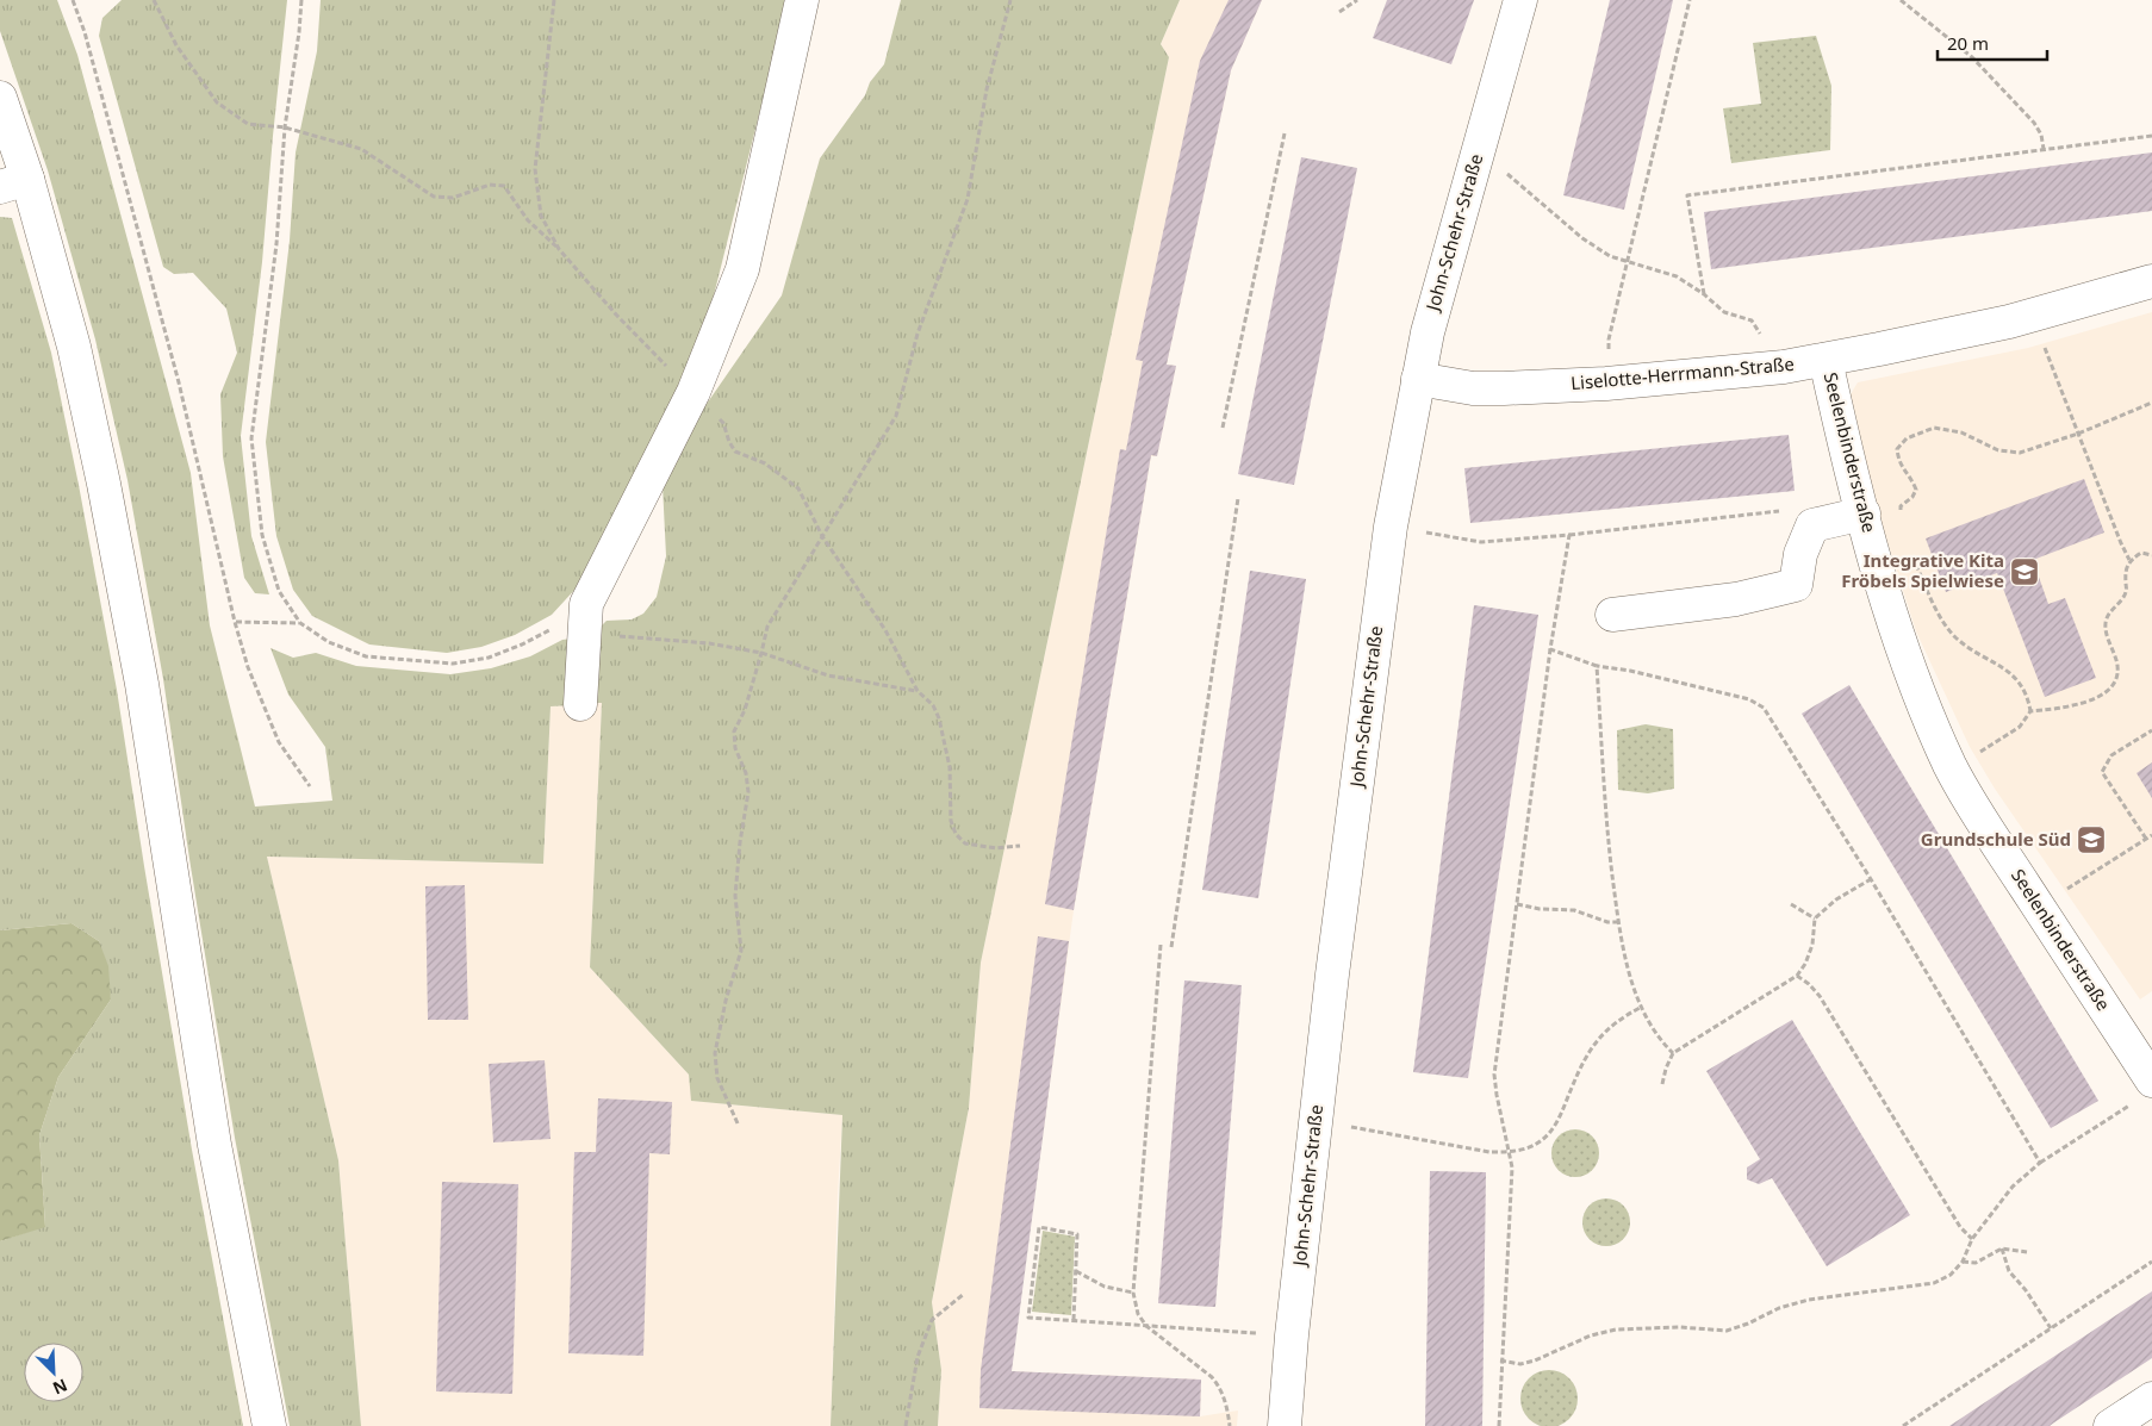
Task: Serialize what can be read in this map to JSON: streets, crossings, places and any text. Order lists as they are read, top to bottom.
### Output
{
  "streets": {
    "street": ["John-Schehr-Straße", "Liselotte-Herrmann-Straße", "Seelenbinderstraße"]
  },
  "crossings": [
    ["John-Schehr-Straße", "Liselotte-Herrmann-Straße"],
    ["Liselotte-Herrmann-Straße", "Seelenbinderstraße"]
  ],
  "places": {
    "school or university": ["Integrative Kita Fröbels Spielwiese", "Grundschule Süd"]
  },
  "scale_bar": "20 m",
  "north": "bottom right"
}
